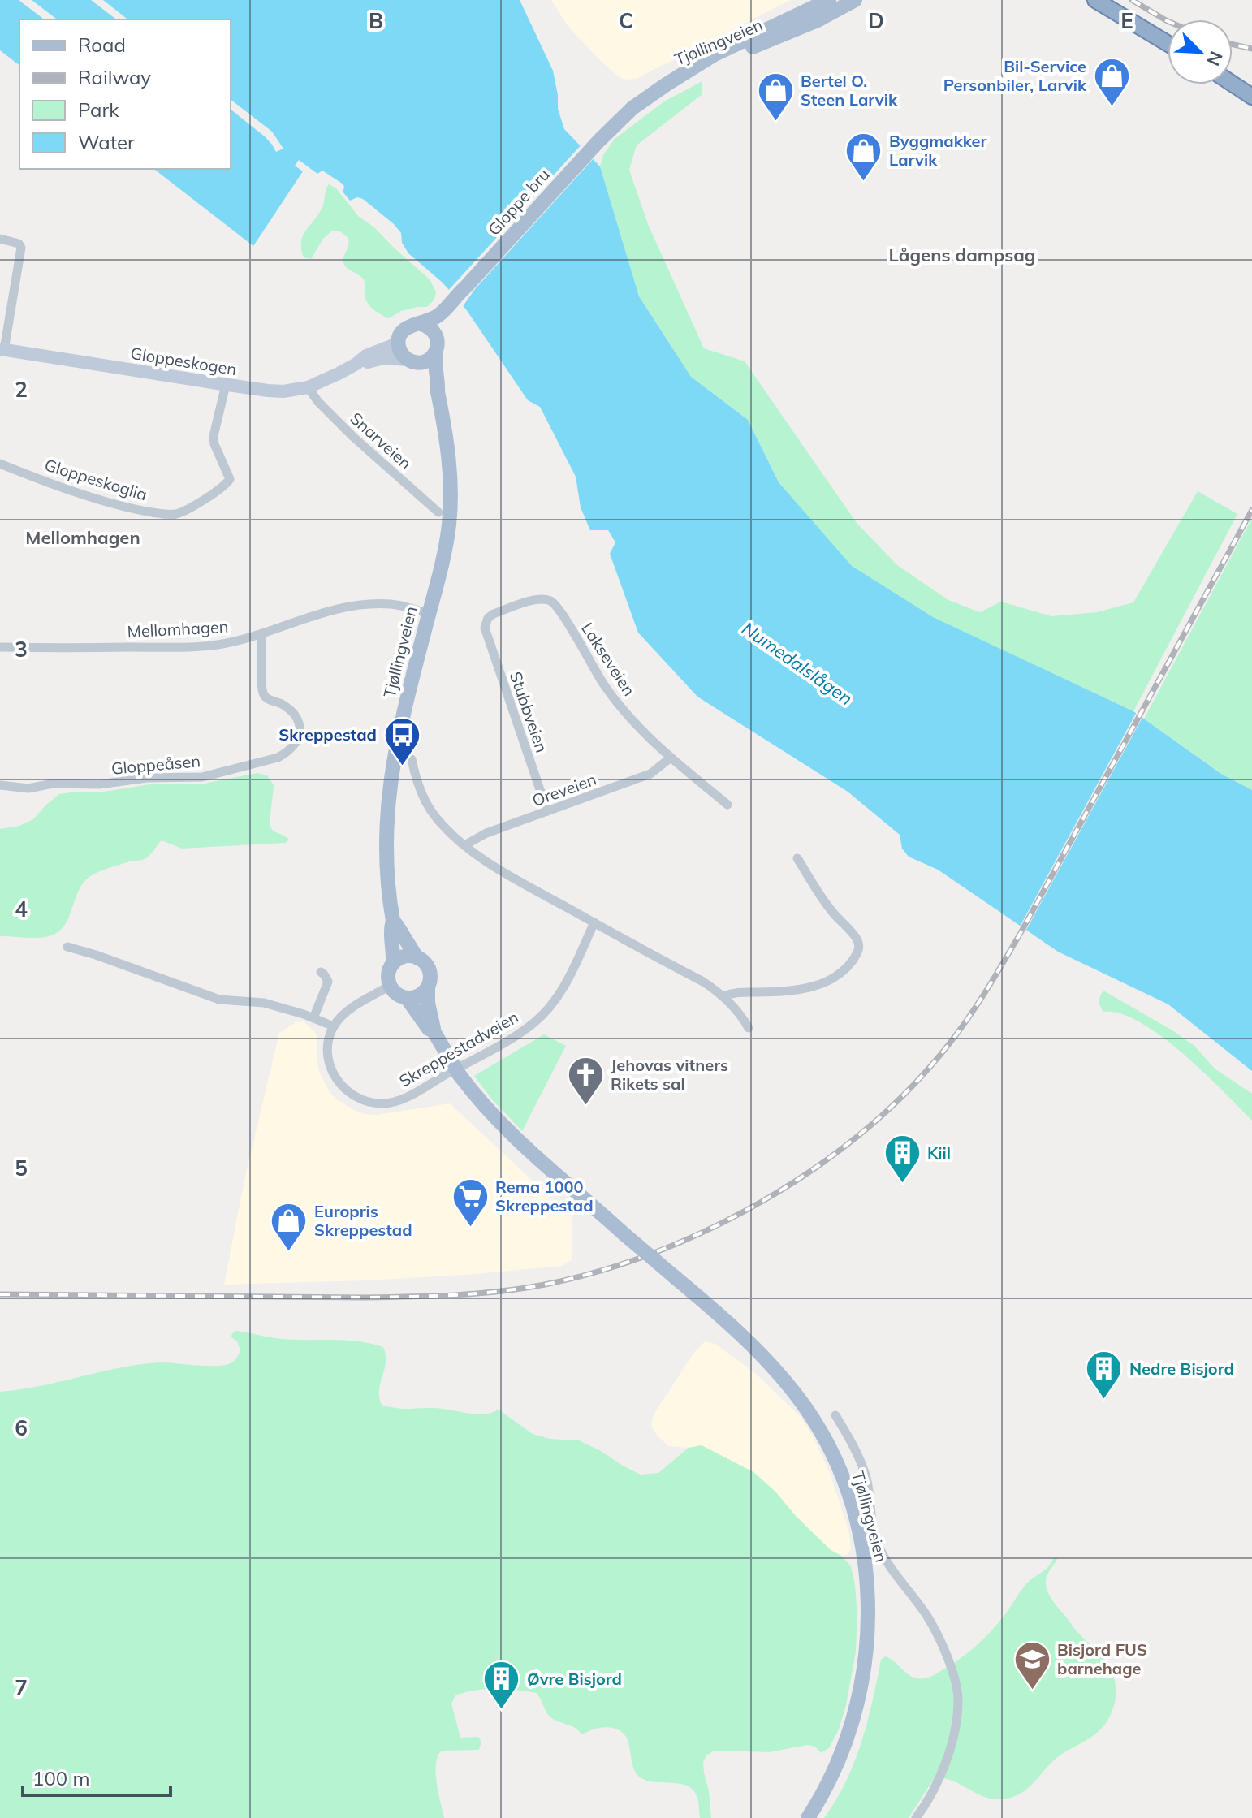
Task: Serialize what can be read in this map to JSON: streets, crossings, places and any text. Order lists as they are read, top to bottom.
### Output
{
  "streets": {
    "main road": ["Tjøllingveien", "Gloppe bru", "Gloppeskogen"],
    "street": [
      "Snarveien",
      "Gloppeskoglia",
      "Mellomhagen",
      "Lakseveien",
      "Stubbveien",
      "Gloppeåsen",
      "Oreveien",
      "Skreppestadveien"
    ]
  },
  "crossings": [
    ["Tjøllingveien", "Gloppe bru"],
    ["Tjøllingveien", "Gloppeskogen"],
    ["Tjøllingveien", "Mellomhagen"],
    ["Gloppeskogen", "Snarveien"],
    ["Gloppeskogen", "Gloppeskoglia"],
    ["Mellomhagen", "Gloppeåsen"],
    ["Lakseveien", "Stubbveien"],
    ["Lakseveien", "Oreveien"],
    ["Stubbveien", "Oreveien"]
  ],
  "districts": ["Lågens dampsag", "Mellomhagen"],
  "water": ["Numedalslågen"],
  "places": {
    "shop": [
      "Bil-Service Personbiler, Larvik",
      "Bertel O. Steen Larvik",
      "Byggmakker Larvik",
      "Europris Skreppestad"
    ],
    "bus stop": ["Skreppestad"],
    "church": ["Jehovas vitners Rikets sal"],
    "building": ["Kiil", "Nedre Bisjord", "Øvre Bisjord"],
    "supermarket": ["Rema 1000 Skreppestad"],
    "school or university": ["Bisjord FUS barnehage"]
  },
  "legend": [
    "Road",
    "Railway",
    "Park",
    "Water"
  ],
  "scale_bar": "100 m",
  "north": "bottom right",
  "grid": {
    "columns": [
      "B",
      "C",
      "D",
      "E"
    ],
    "rows": [
      "2",
      "3",
      "4",
      "5",
      "6",
      "7"
    ]
  }
}
